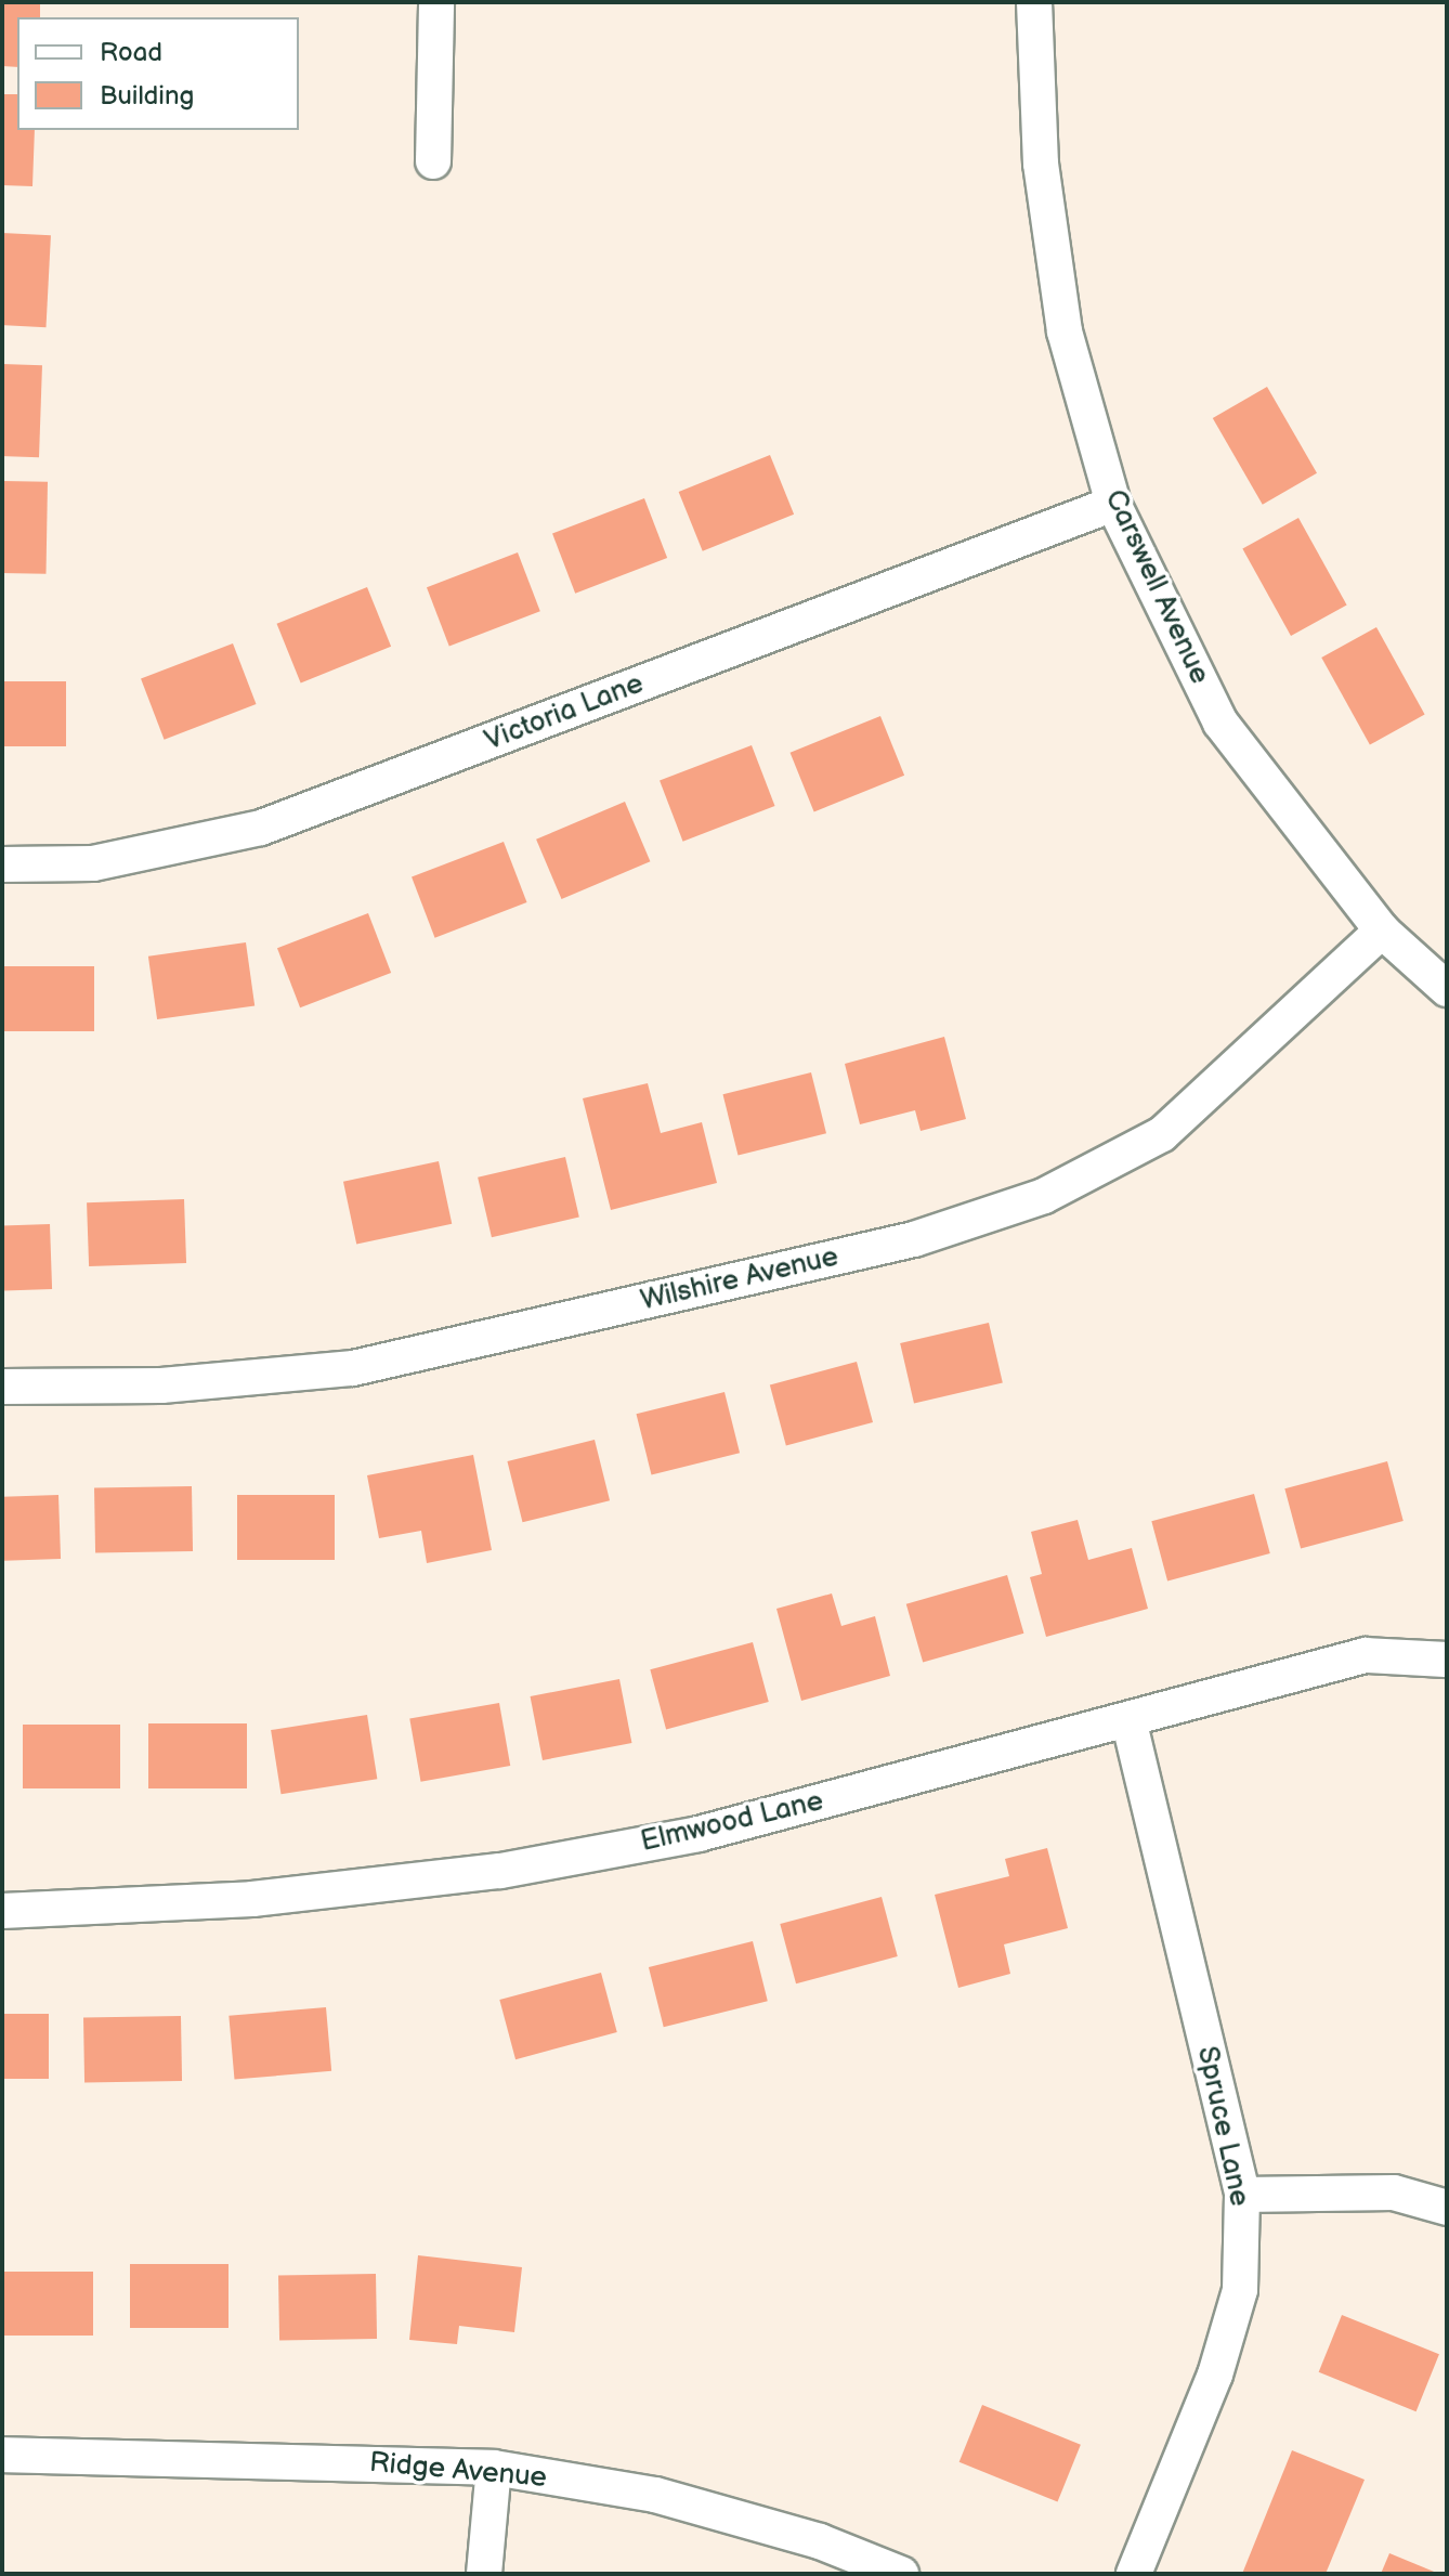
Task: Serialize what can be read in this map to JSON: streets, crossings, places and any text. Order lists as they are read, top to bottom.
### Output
{
  "streets": {
    "street": [
      "Carswell Avenue",
      "Victoria Lane",
      "Wilshire Avenue",
      "Elmwood Lane",
      "Spruce Lane",
      "Ridge Avenue"
    ]
  },
  "crossings": [
    ["Carswell Avenue", "Victoria Lane"],
    ["Carswell Avenue", "Wilshire Avenue"],
    ["Elmwood Lane", "Spruce Lane"]
  ],
  "legend": ["Road", "Building"]
}
